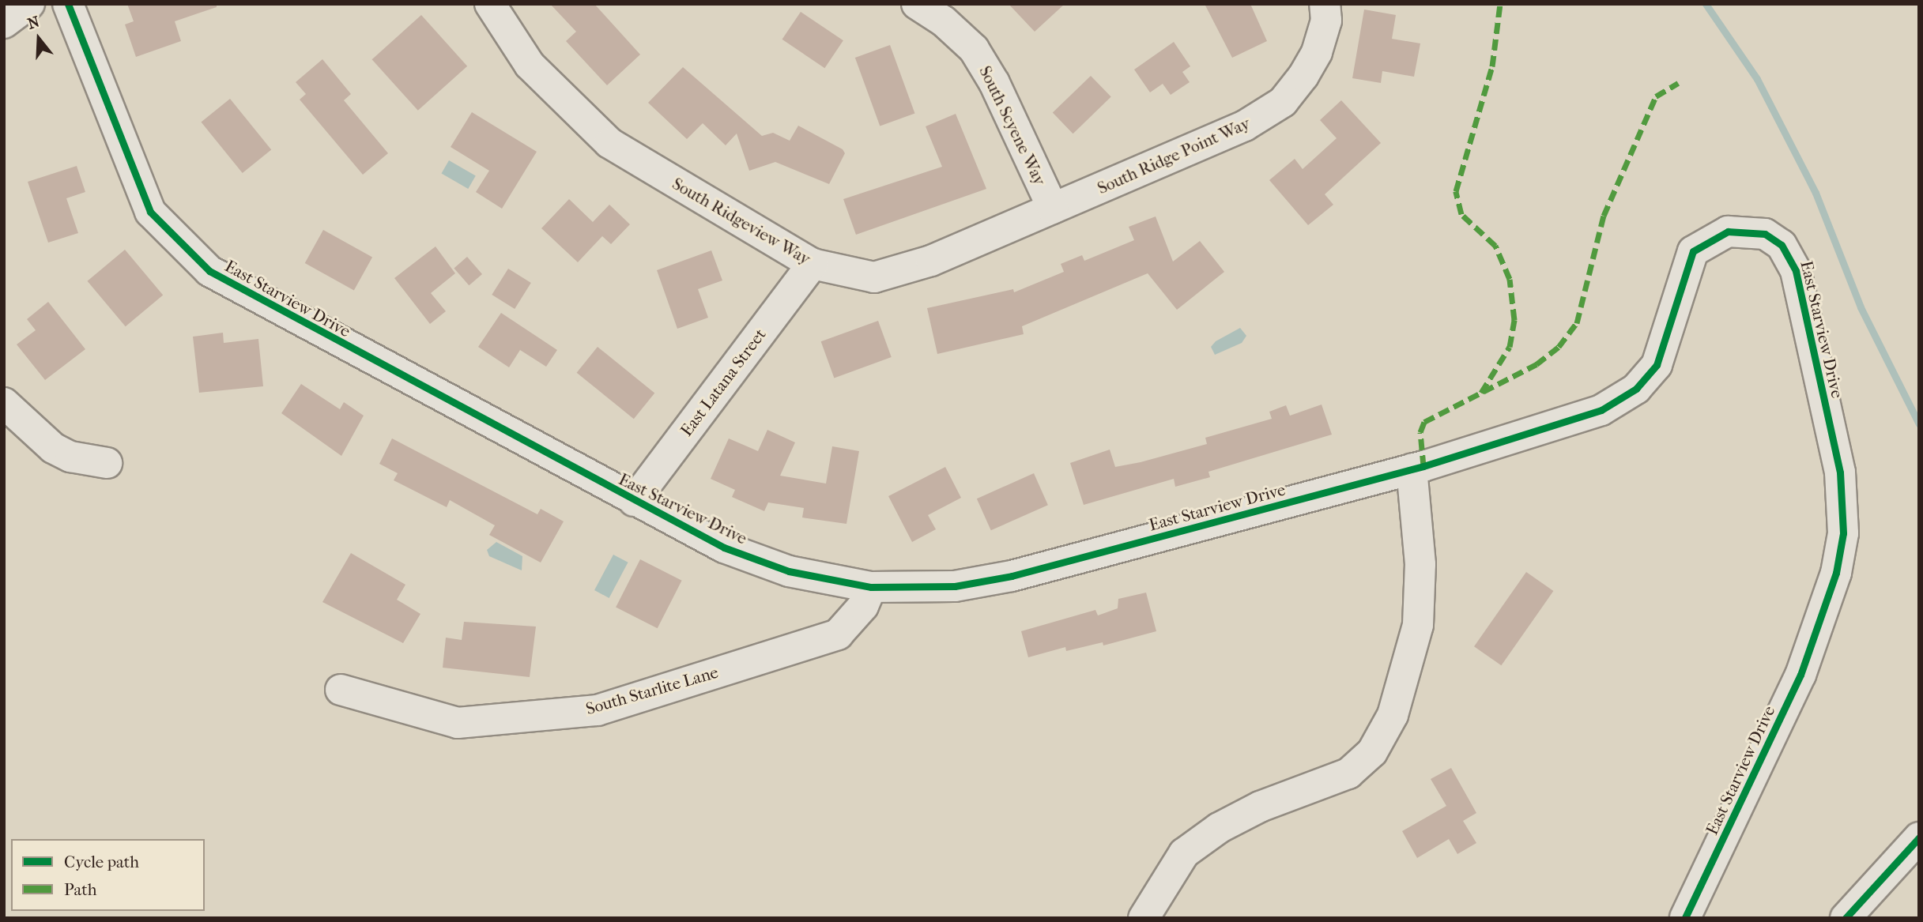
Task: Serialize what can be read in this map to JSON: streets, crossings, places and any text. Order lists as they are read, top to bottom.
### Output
{
  "streets": {
    "street": [
      "South Scyene Way",
      "South Ridge Point Way",
      "South Ridgeview Way",
      "East Starview Drive",
      "East Latana Street",
      "South Starlite Lane"
    ]
  },
  "crossings": [
    ["South Scyene Way", "South Ridge Point Way"],
    ["South Scyene Way", "South Ridgeview Way"],
    ["South Ridge Point Way", "South Ridgeview Way"],
    ["South Ridgeview Way", "East Latana Street"],
    ["East Starview Drive", "East Latana Street"],
    ["East Starview Drive", "South Starlite Lane"]
  ],
  "legend": ["Cycle path", "Path"],
  "north": "top"
}
